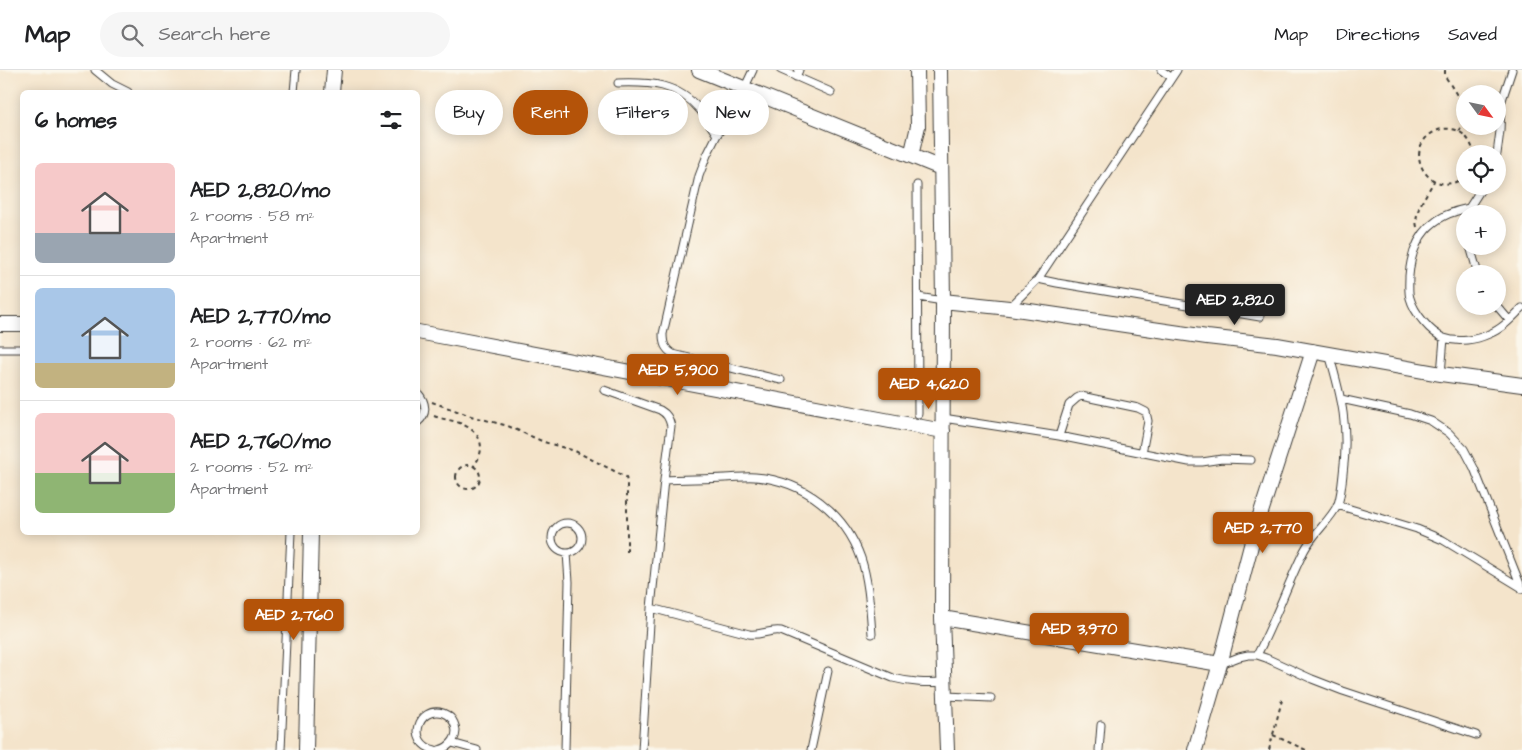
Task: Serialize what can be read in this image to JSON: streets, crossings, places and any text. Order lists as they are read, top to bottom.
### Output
{
  "north": "bottom right",
  "page": {
    "header": "Map",
    "search": "Search here",
    "nav": ["Map", "Directions", "Saved"],
    "map_buttons": ["+", "−"],
    "chip": [
      "Buy",
      "Rent",
      "Filters",
      "New"
    ],
    "heading": "6 homes",
    "list": [
      {
        "name": "AED 2,820/mo",
        "note": "2 rooms · 58 m² · Apartment"
      },
      {
        "name": "AED 2,770/mo",
        "note": "2 rooms · 62 m² · Apartment"
      },
      {
        "name": "AED 2,760/mo",
        "note": "2 rooms · 52 m² · Apartment"
      }
    ],
    "price": [
      "AED 2,820",
      "AED 5,900",
      "AED 4,620",
      "AED 2,770",
      "AED 2,760",
      "AED 3,970"
    ]
  }
}
